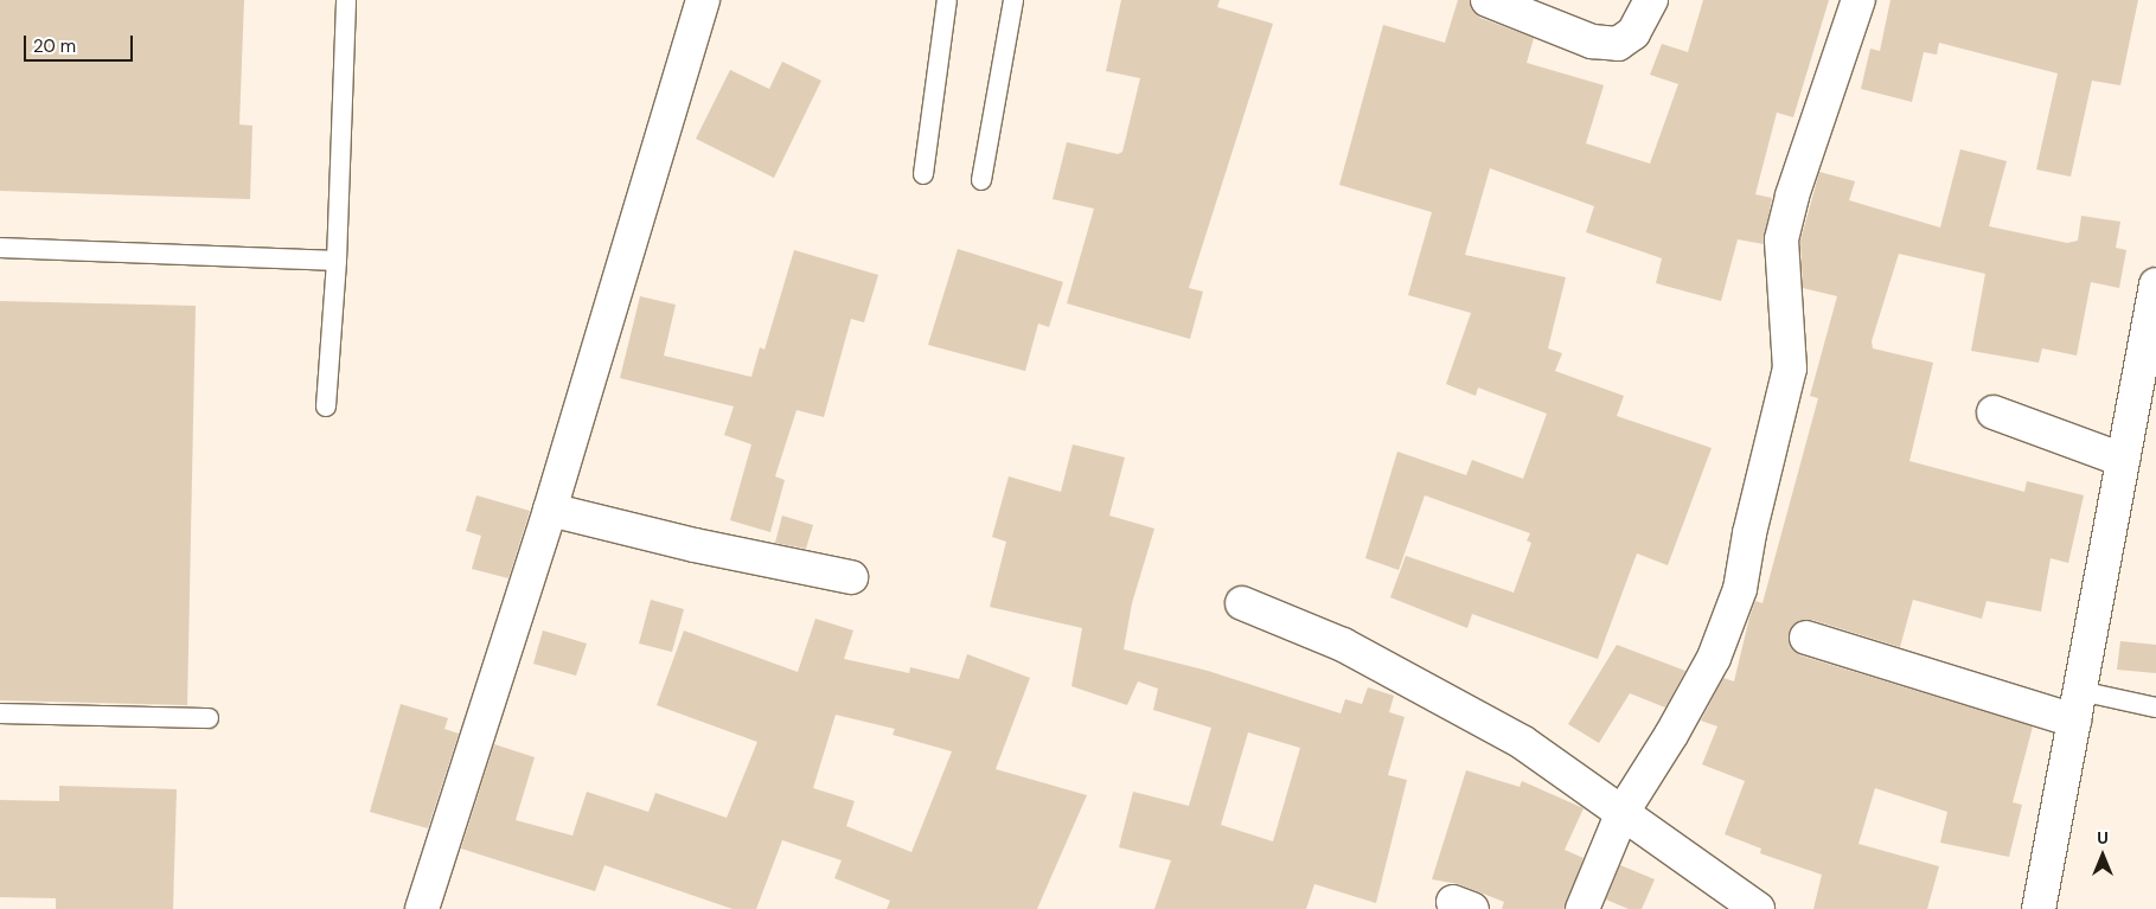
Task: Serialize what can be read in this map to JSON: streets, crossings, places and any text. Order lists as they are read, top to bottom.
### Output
{
  "scale_bar": "20 m",
  "north": "top"
}
